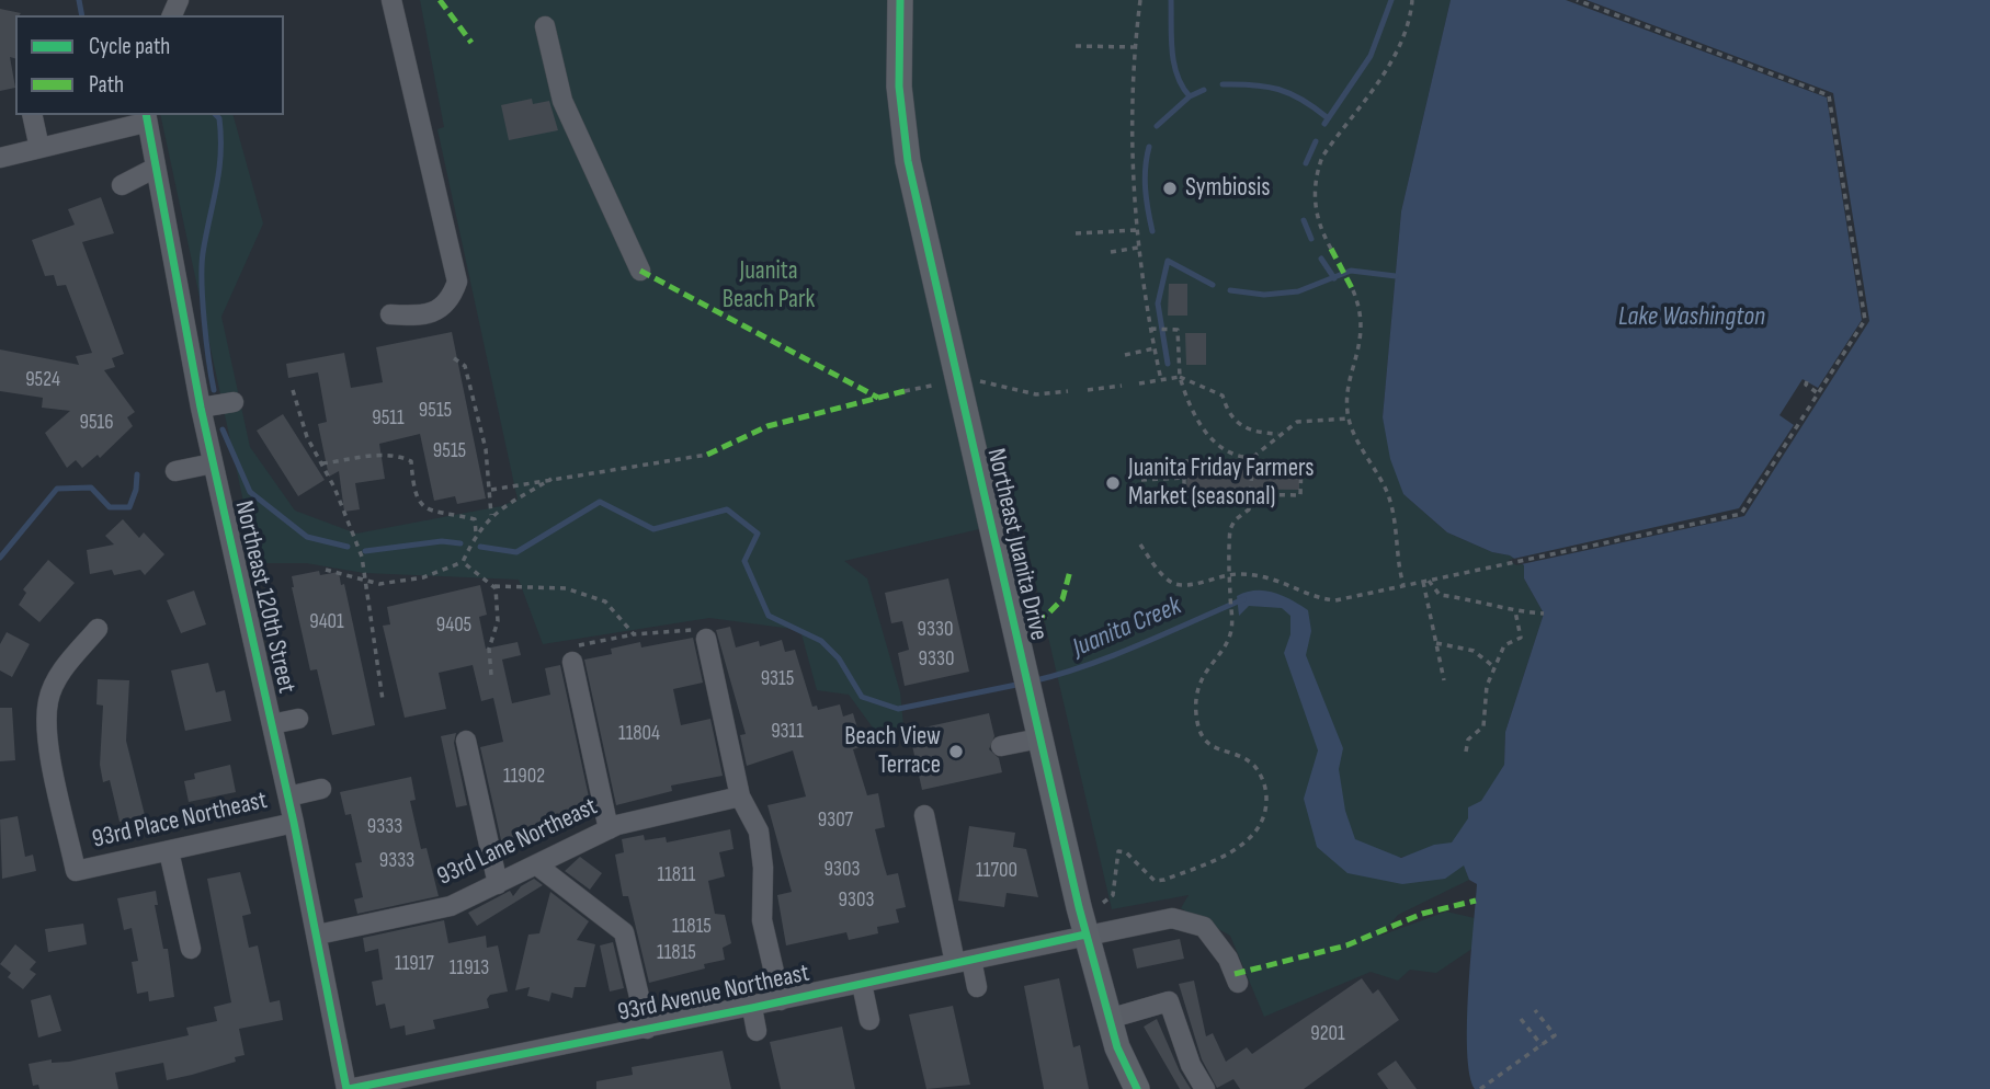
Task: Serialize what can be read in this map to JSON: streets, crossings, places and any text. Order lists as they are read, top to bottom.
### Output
{
  "streets": {
    "main road": ["Northeast Juanita Drive"],
    "street": [
      "Northeast 120th Street",
      "93rd Place Northeast",
      "93rd Lane Northeast",
      "93rd Avenue Northeast"
    ]
  },
  "crossings": [
    ["Northeast Juanita Drive", "93rd Avenue Northeast"],
    ["Northeast 120th Street", "93rd Place Northeast"],
    ["Northeast 120th Street", "93rd Lane Northeast"],
    ["Northeast 120th Street", "93rd Avenue Northeast"]
  ],
  "water": ["Lake Washington", "Juanita Creek"],
  "parks": ["Juanita Beach Park"],
  "places": ["Symbiosis", "Juanita Friday Farmers Market (seasonal)", "Beach View Terrace"],
  "house_numbers": [
    "9524",
    "9515",
    "9511",
    "9516",
    "9515",
    "9401",
    "9405",
    "9330",
    "9330",
    "9315",
    "9311",
    "11804",
    "11902",
    "9307",
    "9333",
    "9333",
    "9303",
    "11700",
    "11811",
    "9303",
    "11815",
    "11815",
    "11917",
    "11913",
    "9201"
  ],
  "legend": ["Cycle path", "Path"]
}
